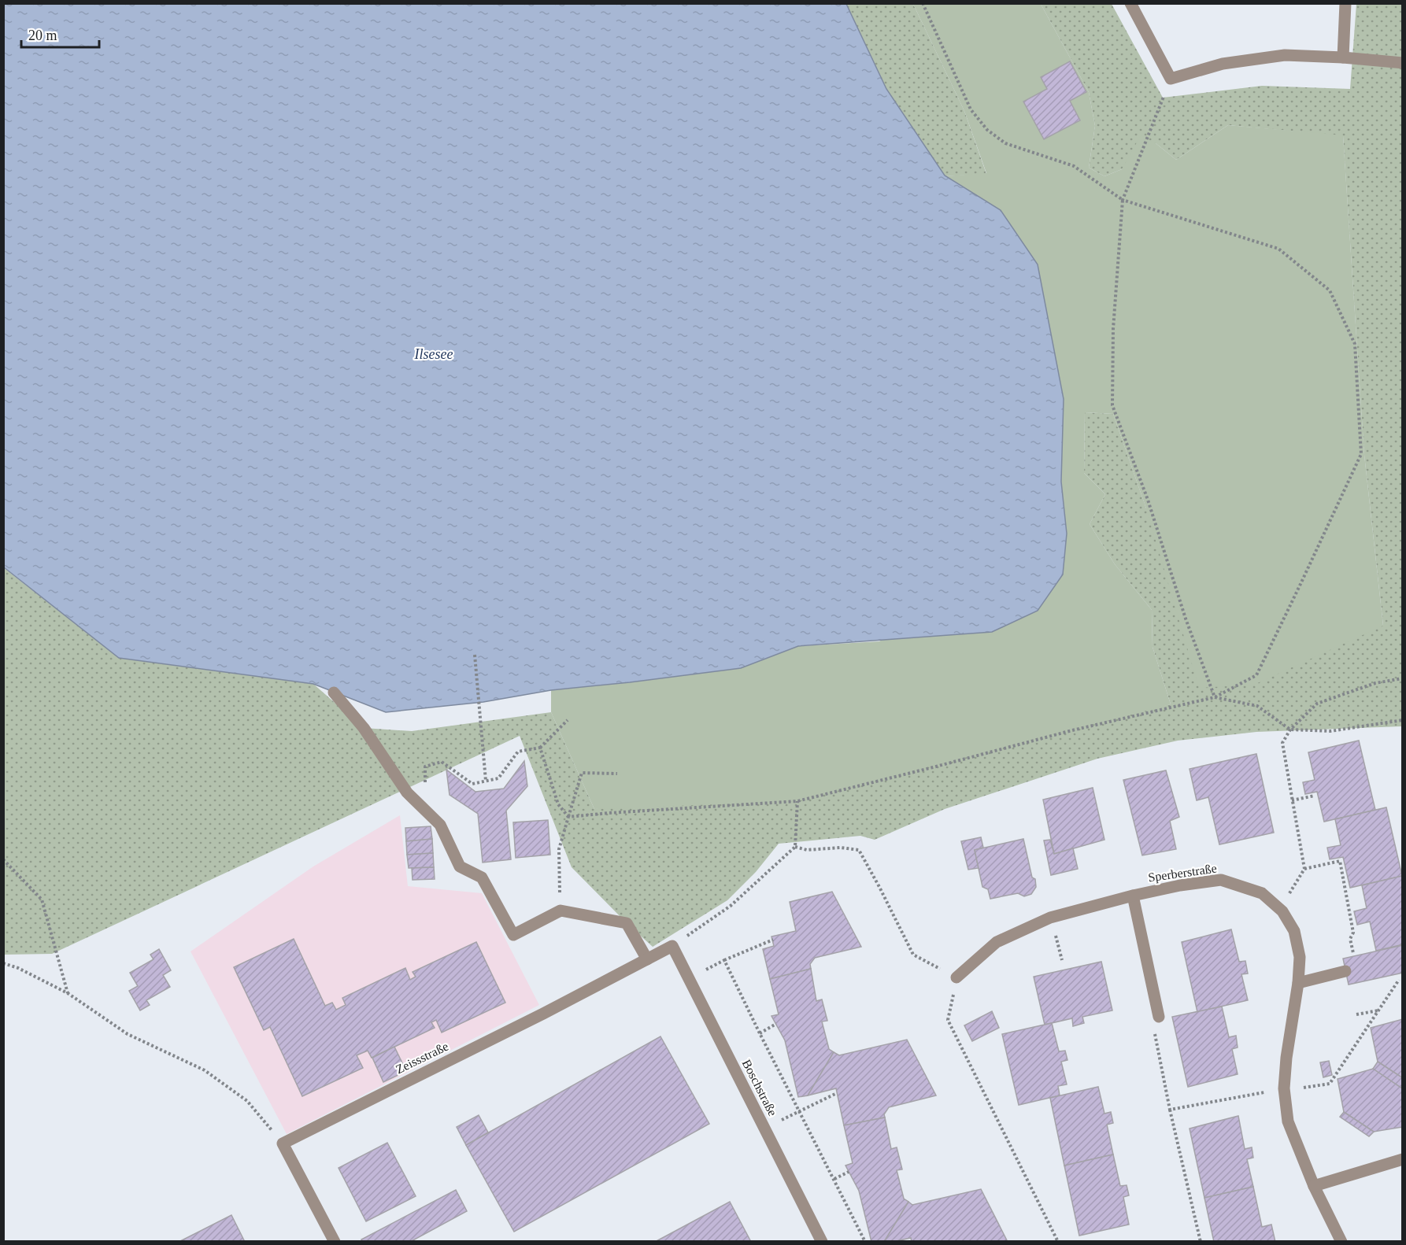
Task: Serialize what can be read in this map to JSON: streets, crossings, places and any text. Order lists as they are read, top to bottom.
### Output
{
  "streets": {
    "street": ["Sperberstraße", "Zeissstraße", "Boschstraße"]
  },
  "crossings": [
    ["Zeissstraße", "Boschstraße"]
  ],
  "water": ["Ilsesee"],
  "scale_bar": "20 m"
}
